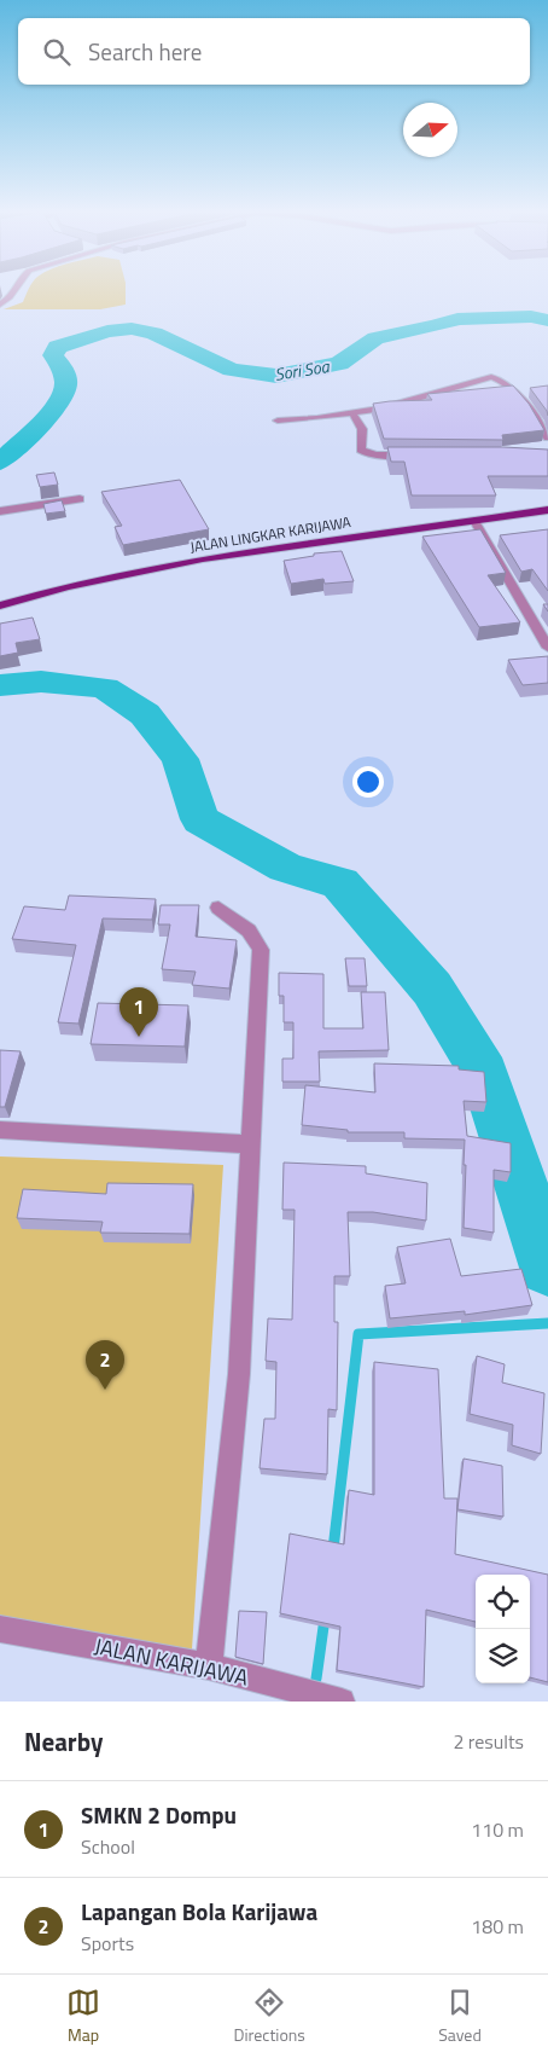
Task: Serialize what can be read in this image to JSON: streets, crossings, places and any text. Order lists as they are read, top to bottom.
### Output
{
  "streets": {
    "main road": ["JALAN LINGKAR KARIJAWA"],
    "street": ["JALAN KARIJAWA"]
  },
  "water": ["Sori Soa"],
  "north": "right",
  "page": {
    "search": "Search here",
    "pins": ["1", "2"],
    "heading": ["Nearby", "2 results"],
    "list": [
      {
        "mark": "1",
        "name": "SMKN 2 Dompu",
        "note": "School",
        "value": "110 m"
      },
      {
        "mark": "2",
        "name": "Lapangan Bola Karijawa",
        "note": "Sports",
        "value": "180 m"
      }
    ],
    "nav": ["Map", "Directions", "Saved"]
  }
}
